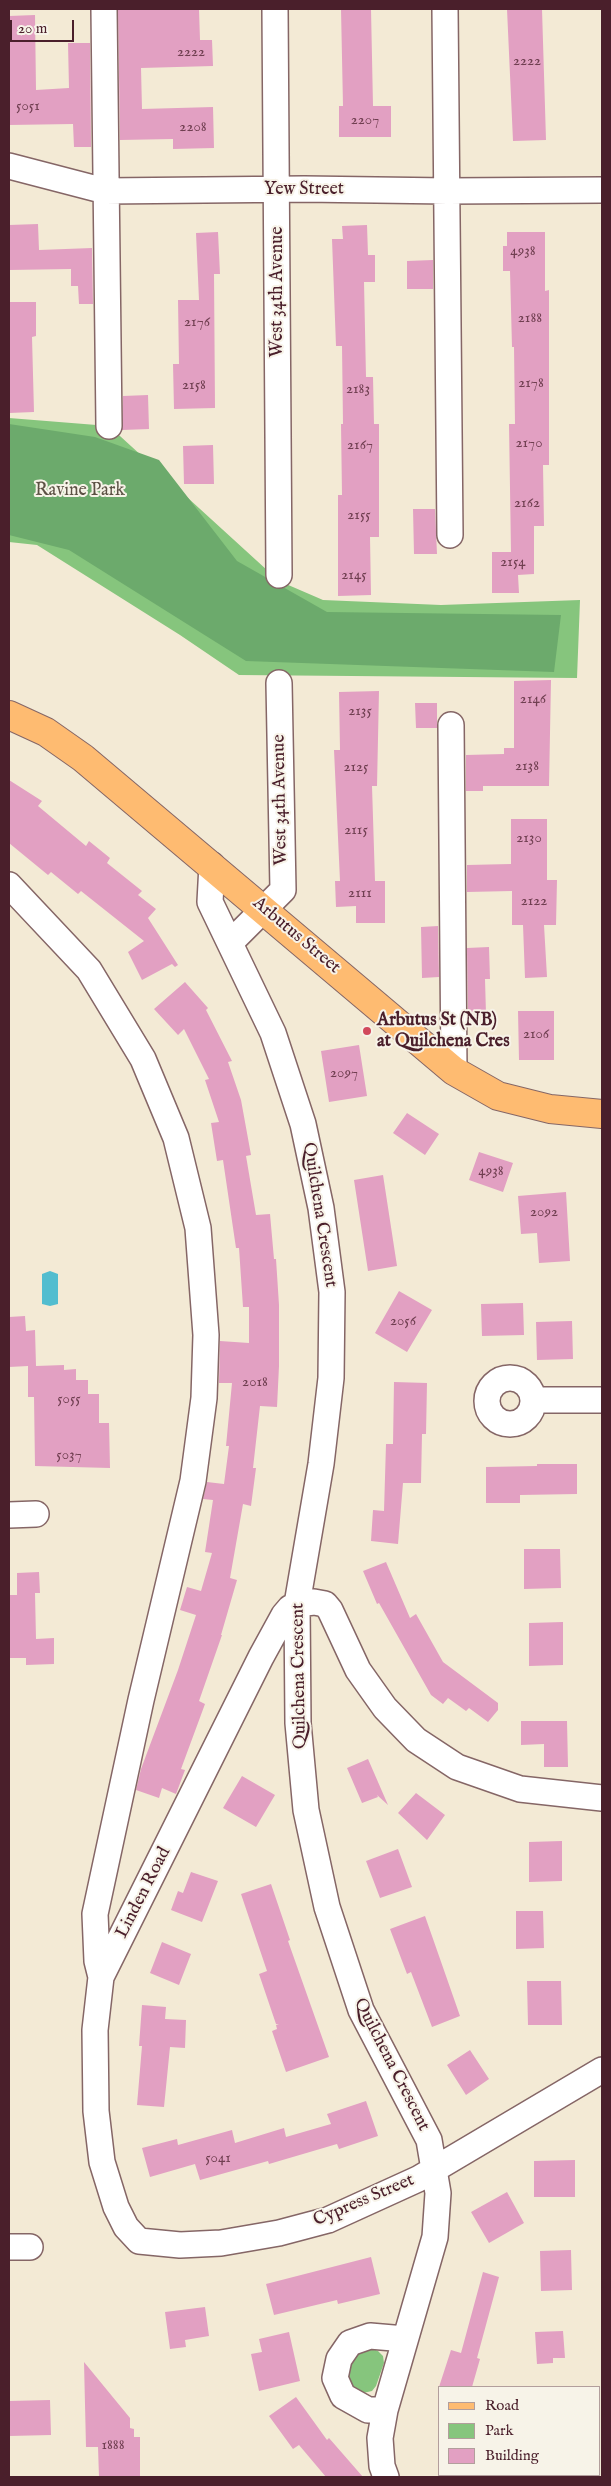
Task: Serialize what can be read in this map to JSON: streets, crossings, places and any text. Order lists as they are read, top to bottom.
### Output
{
  "streets": {
    "main road": ["Arbutus Street"],
    "street": [
      "Yew Street",
      "West 34th Avenue",
      "Quilchena Crescent",
      "Linden Road",
      "Cypress Street"
    ]
  },
  "crossings": [
    ["Yew Street", "West 34th Avenue"],
    ["West 34th Avenue", "Arbutus Street"],
    ["West 34th Avenue", "Quilchena Crescent"],
    ["Arbutus Street", "Quilchena Crescent"],
    ["Quilchena Crescent", "Linden Road"],
    ["Quilchena Crescent", "Cypress Street"],
    ["Linden Road", "Cypress Street"]
  ],
  "parks": ["Ravine Park"],
  "places": ["Arbutus St (NB) at Quilchena Cres"],
  "house_numbers": [
    "2222",
    "2222",
    "5051",
    "2207",
    "2208",
    "4938",
    "2188",
    "2176",
    "2178",
    "2158",
    "2183",
    "2170",
    "2167",
    "2162",
    "2155",
    "2154",
    "2145",
    "2146",
    "2135",
    "2138",
    "2125",
    "2115",
    "2130",
    "2111",
    "2122",
    "2106",
    "2097",
    "4938",
    "2092",
    "2056",
    "2018",
    "5055",
    "5037",
    "5041",
    "1888"
  ],
  "legend": ["Road", "Park", "Building"],
  "scale_bar": "20 m"
}
